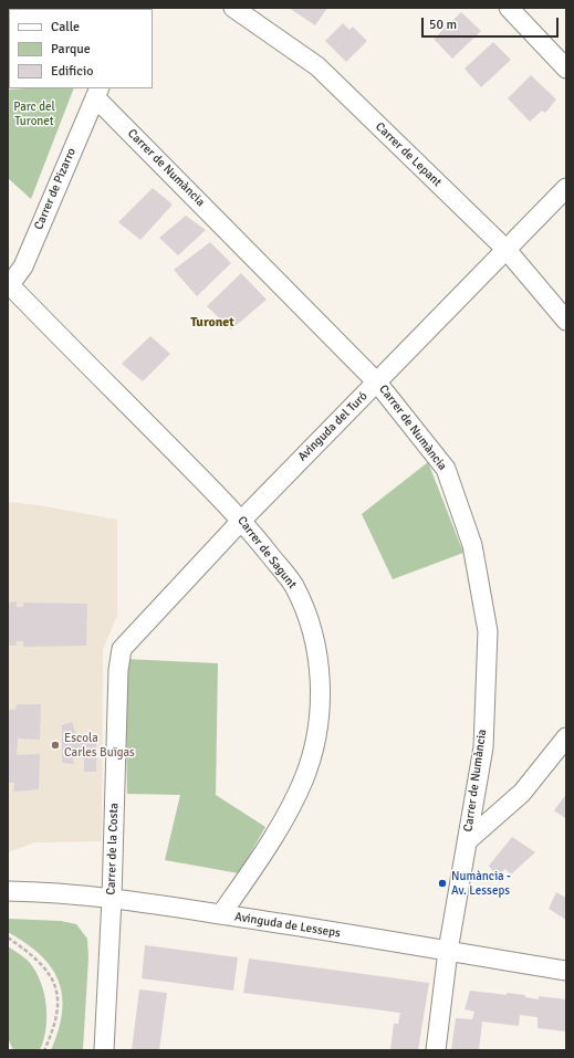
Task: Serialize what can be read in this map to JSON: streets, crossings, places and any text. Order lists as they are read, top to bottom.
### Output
{
  "streets": {
    "street": [
      "Carrer de Lepant",
      "Carrer de Numància",
      "Carrer de Pizarro",
      "Avinguda del Turó",
      "Carrer de Sagunt",
      "Carrer de la Costa",
      "Avinguda de Lesseps"
    ]
  },
  "crossings": [
    ["Carrer de Lepant", "Avinguda del Turó"],
    ["Carrer de Numància", "Carrer de Pizarro"],
    ["Carrer de Numància", "Avinguda del Turó"],
    ["Carrer de Numància", "Avinguda de Lesseps"],
    ["Carrer de Pizarro", "Carrer de Sagunt"],
    ["Avinguda del Turó", "Carrer de Sagunt"],
    ["Avinguda del Turó", "Carrer de la Costa"],
    ["Carrer de Sagunt", "Avinguda de Lesseps"],
    ["Carrer de la Costa", "Avinguda de Lesseps"]
  ],
  "districts": ["Turonet"],
  "parks": ["Parc del Turonet"],
  "places": ["Escola Carles Buïgas", "Numància - Av. Lesseps"],
  "legend": ["Calle", "Parque", "Edificio"],
  "scale_bar": "50 m"
}
